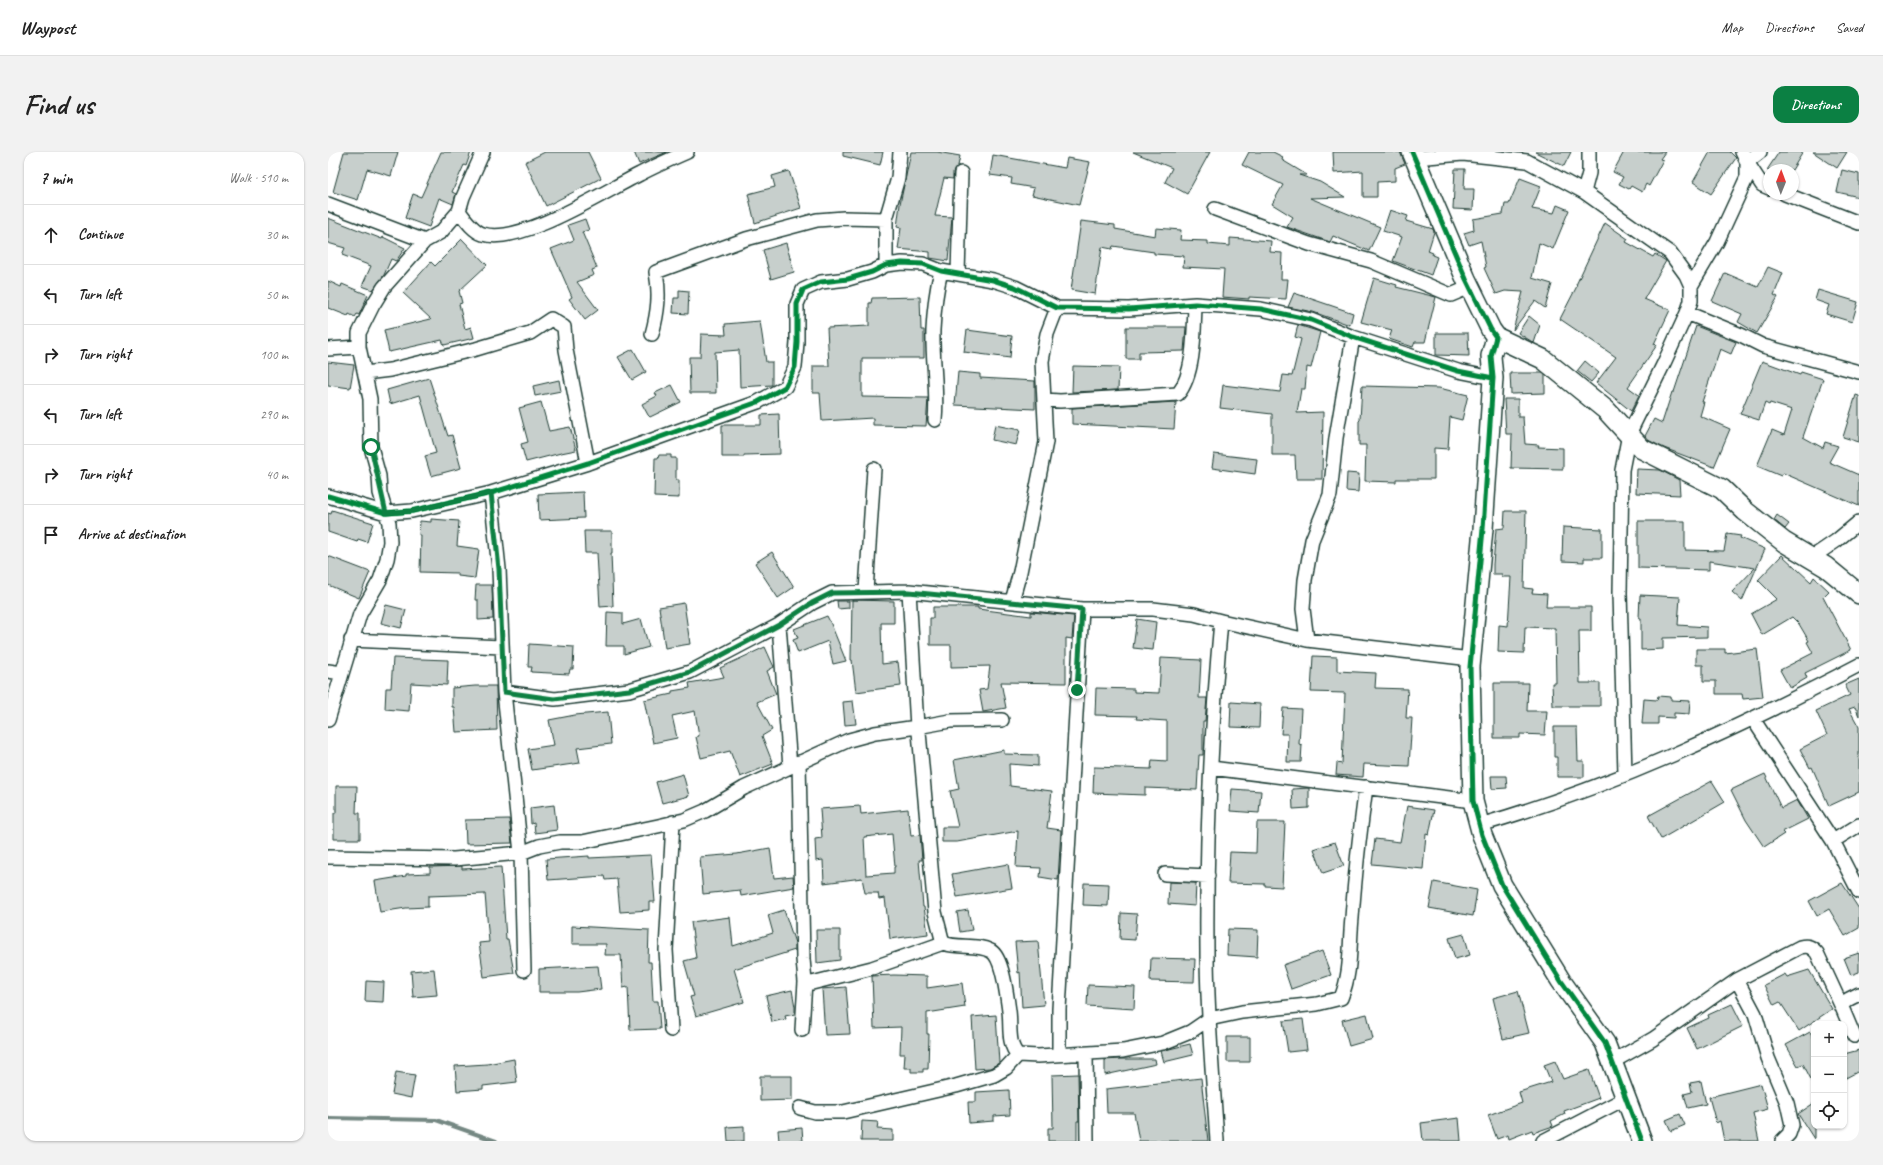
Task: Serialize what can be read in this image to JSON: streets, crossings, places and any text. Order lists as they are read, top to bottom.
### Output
{
  "north": "top",
  "page": {
    "header": "Waypost",
    "nav": ["Map", "Directions", "Saved"],
    "buttons": "Directions",
    "title": "Find us",
    "heading": ["7 min", "Walk · 510 m"],
    "list": [
      ["Continue", "30 m"],
      ["Turn left", "50 m"],
      ["Turn right", "100 m"],
      ["Turn left", "290 m"],
      ["Turn right", "40 m"],
      "Arrive at destination"
    ],
    "map_buttons": ["+", "−"]
  }
}
